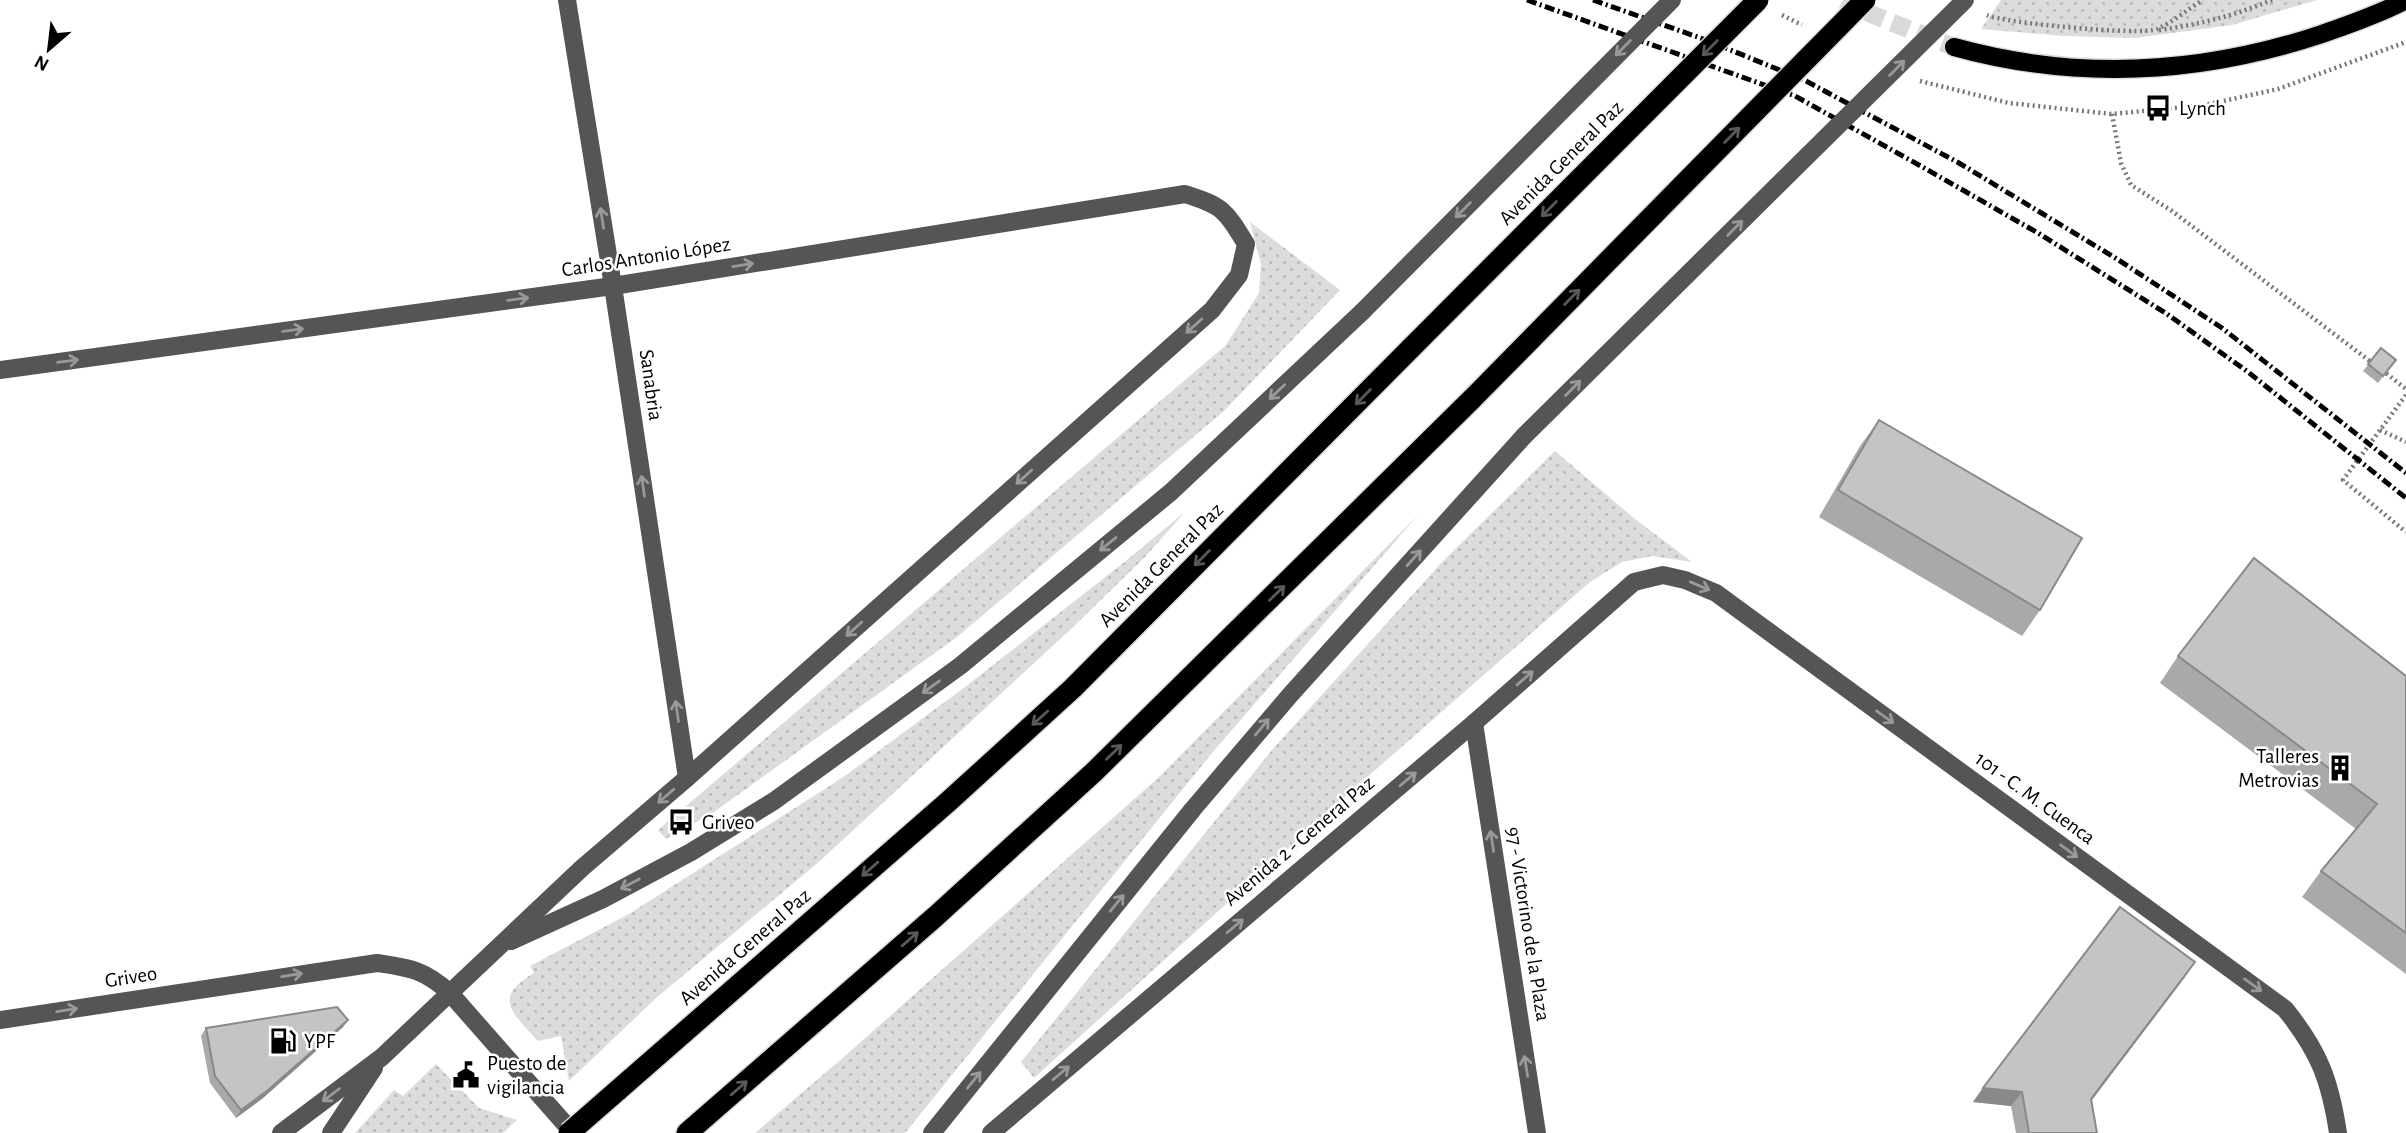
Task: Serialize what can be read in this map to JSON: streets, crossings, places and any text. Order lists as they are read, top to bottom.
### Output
{
  "streets": {
    "highway": ["Avenida General Paz"],
    "street": [
      "Carlos Antonio López",
      "Sanabria",
      "101 - C. M. Cuenca",
      "Avenida 2 - General Paz",
      "97 - Victorino de la Plaza",
      "Griveo"
    ]
  },
  "crossings": [
    ["Avenida General Paz", "Carlos Antonio López"],
    ["Avenida General Paz", "Sanabria"],
    ["Avenida General Paz", "Griveo"],
    ["Carlos Antonio López", "Sanabria"],
    ["101 - C. M. Cuenca", "Avenida 2 - General Paz"],
    ["Avenida 2 - General Paz", "97 - Victorino de la Plaza"]
  ],
  "one_way": [
    "Avenida General Paz",
    "Carlos Antonio López",
    "Sanabria",
    "101 - C. M. Cuenca",
    "97 - Victorino de la Plaza",
    "Griveo"
  ],
  "places": {
    "bus stop": ["Lynch", "Griveo"],
    "building": ["Talleres Metrovias"],
    "fuel station": ["YPF"],
    "public building": ["Puesto de vigilancia"]
  },
  "north": "bottom left"
}
